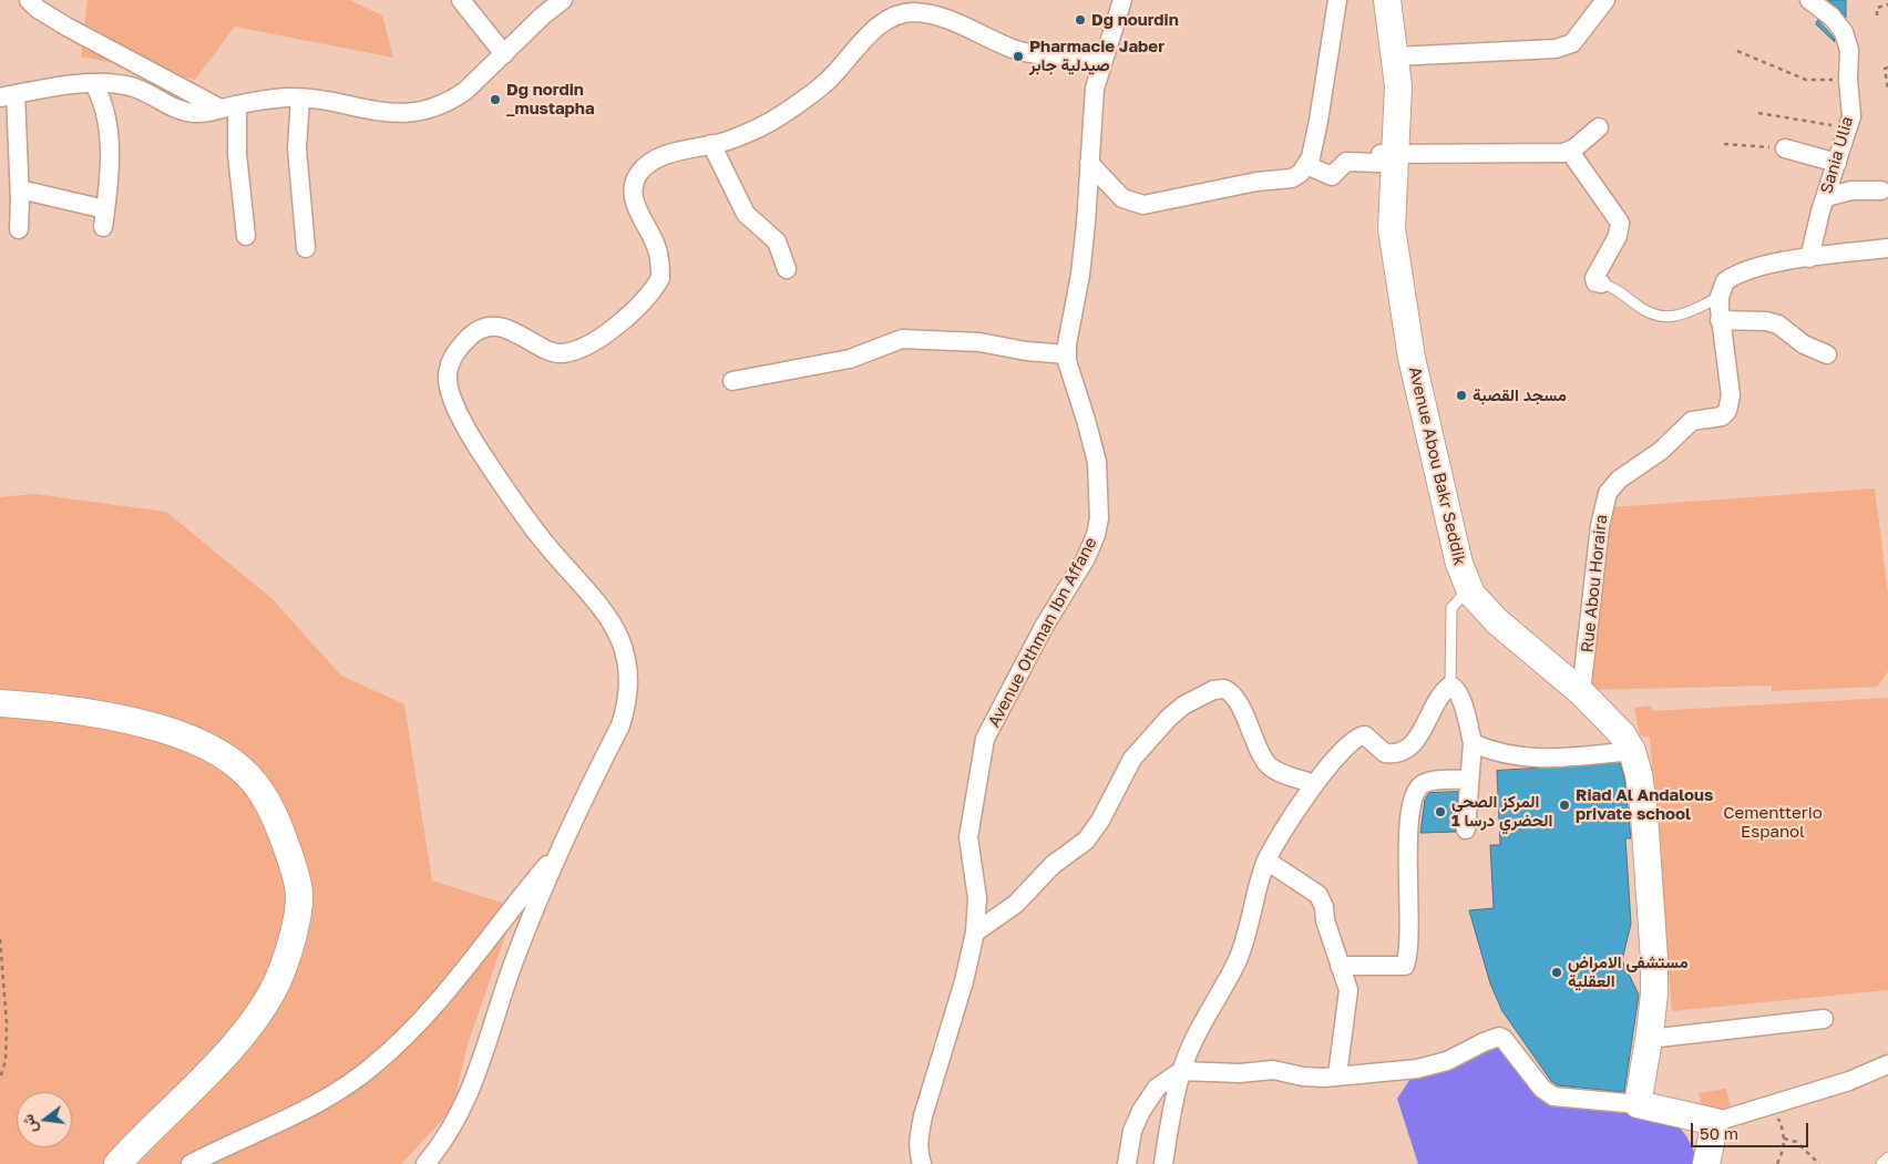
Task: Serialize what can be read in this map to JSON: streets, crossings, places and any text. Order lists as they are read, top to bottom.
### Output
{
  "streets": {
    "street": [
      "Sania Ulia",
      "Avenue Abou Bakr Seddik",
      "Rue Abou Horaira",
      "Avenue Othman Ibn Affane"
    ]
  },
  "crossings": [
    ["Avenue Abou Bakr Seddik", "Rue Abou Horaira"]
  ],
  "parks": ["Cementterio Espanol"],
  "places": [
    "Dg nourdin",
    "Pharmacie Jaber صيدلية جابر",
    "Dg nordin _mustapha",
    "مسجد القصبة",
    "Riad Al Andalous private school",
    "المركز الصحي الحضري درسا 1",
    "مستشفى الامراض العقلية"
  ],
  "scale_bar": "50 m",
  "north": "left"
}
